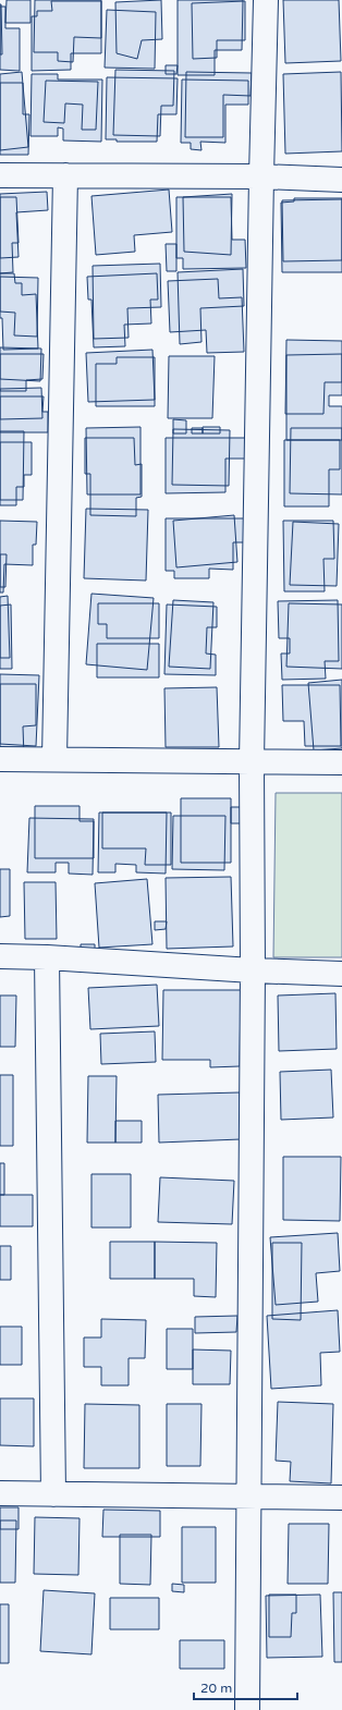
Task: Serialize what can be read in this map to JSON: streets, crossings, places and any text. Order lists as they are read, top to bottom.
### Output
{
  "scale_bar": "20 m"
}
